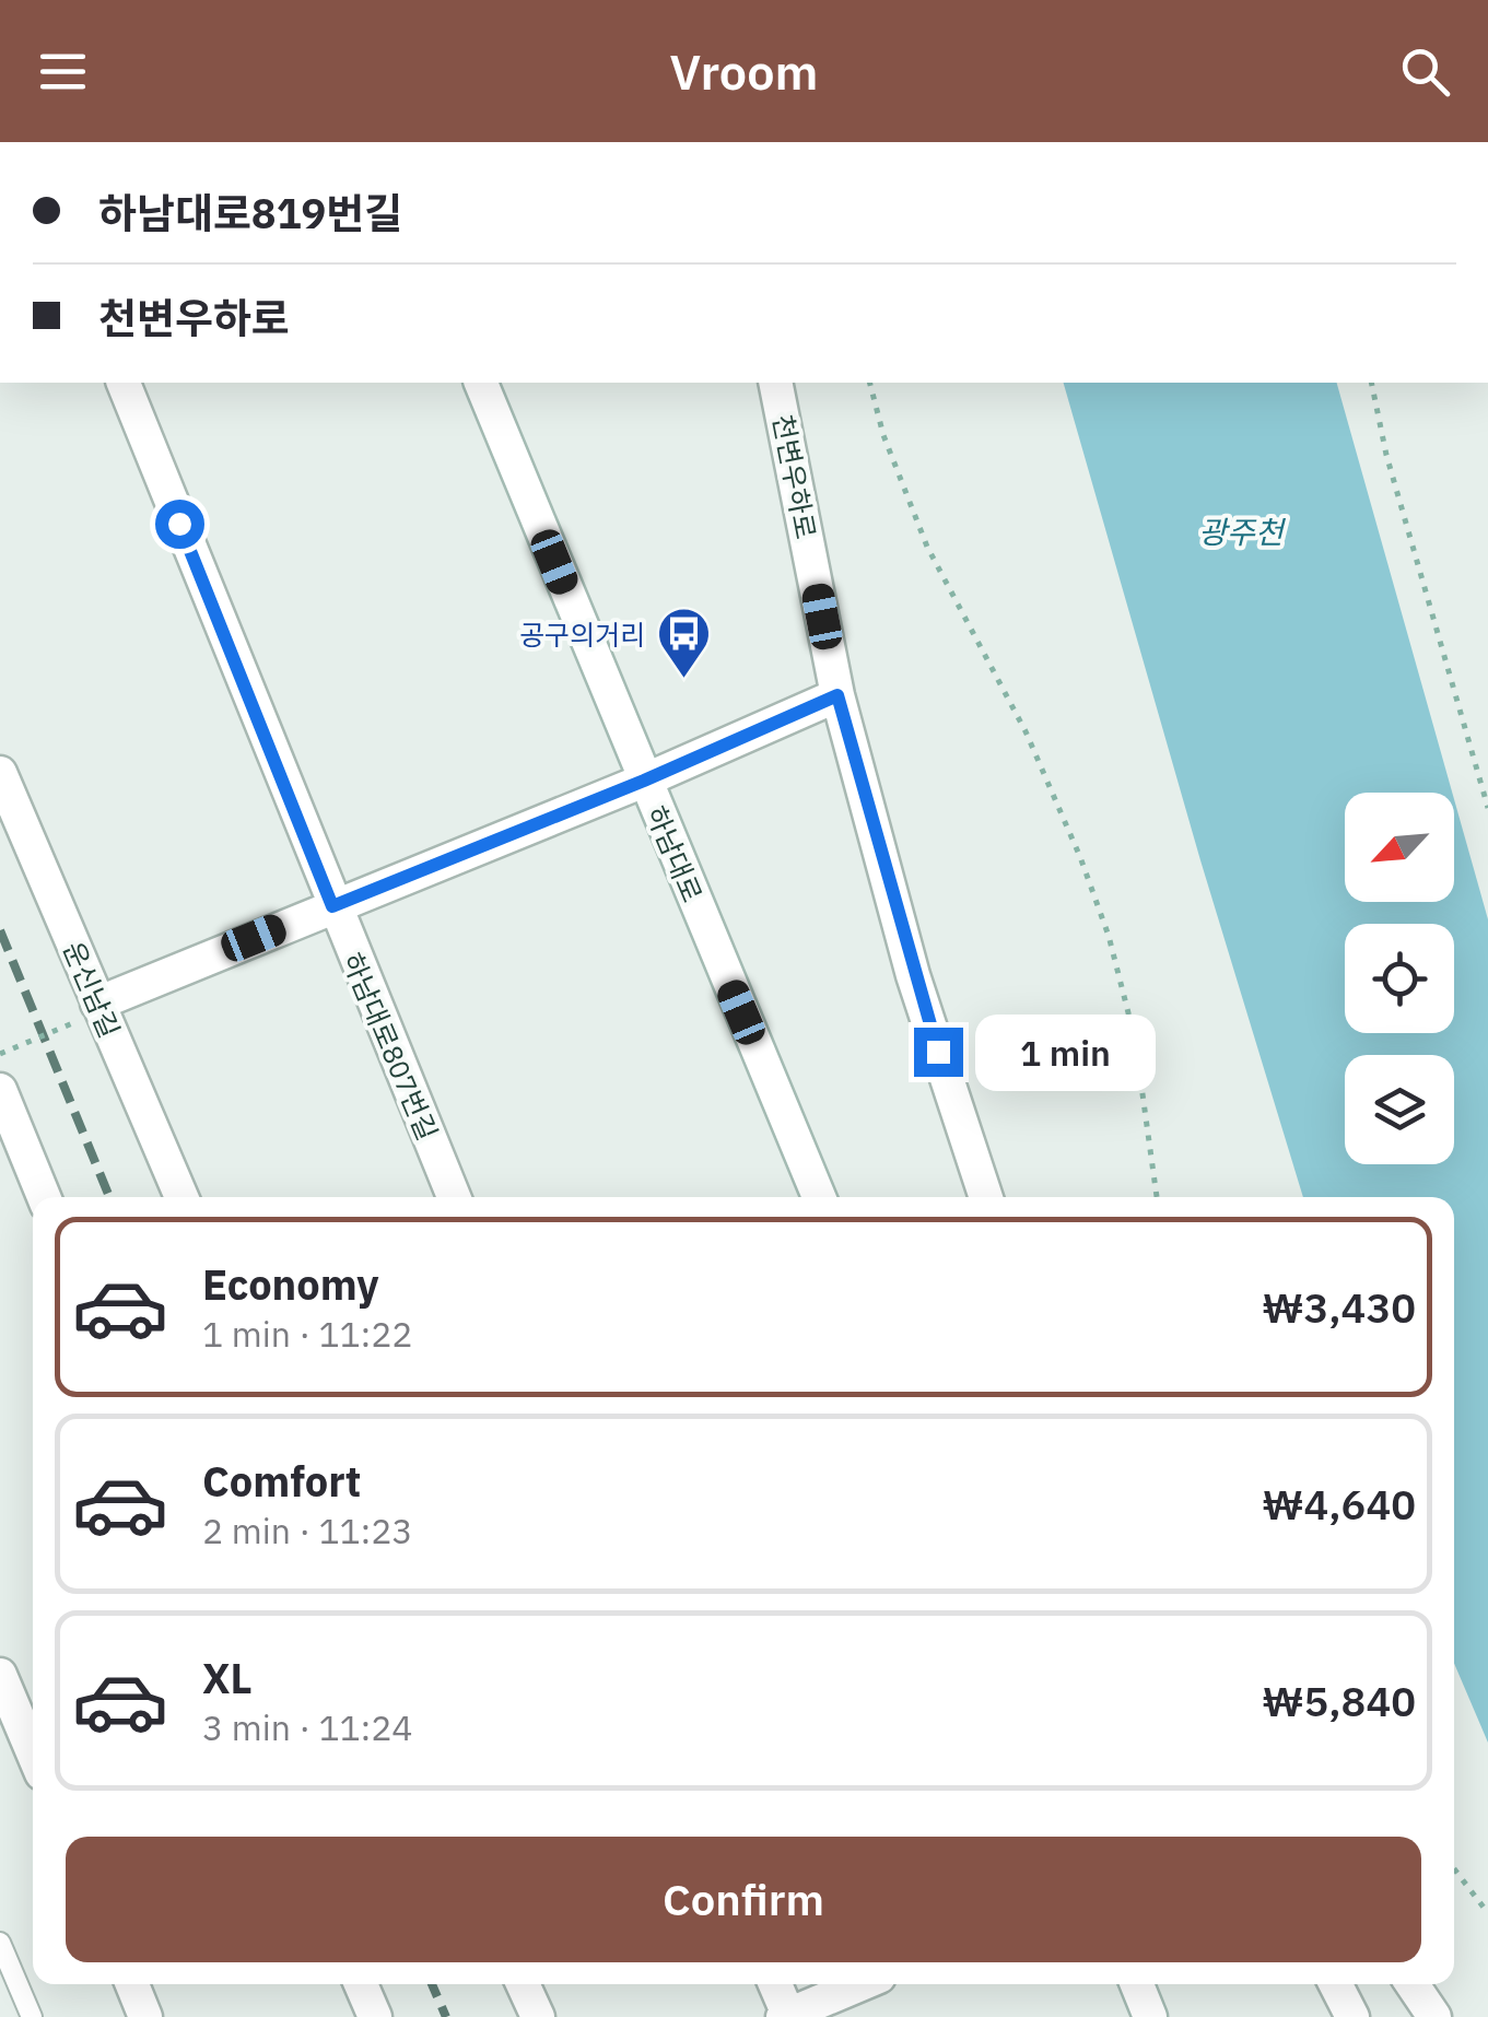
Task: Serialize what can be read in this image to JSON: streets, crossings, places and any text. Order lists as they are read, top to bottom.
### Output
{
  "streets": {
    "street": [
      "천변우하로",
      "하남대로",
      "운신남길",
      "하남대로807번길"
    ]
  },
  "water": ["광주천"],
  "places": {
    "bus stop": ["공구의거리"]
  },
  "north": "bottom left",
  "page": {
    "header": "Vroom",
    "banner": ["하남대로819번길", "천변우하로"],
    "bubble": "1 min",
    "list": [
      {
        "name": "Economy",
        "note": "1 min · 11:22",
        "value": "₩3,430"
      },
      {
        "name": "Comfort",
        "note": "2 min · 11:23",
        "value": "₩4,640"
      },
      {
        "name": "XL",
        "note": "3 min · 11:24",
        "value": "₩5,840"
      }
    ],
    "buttons": "Confirm"
  }
}
